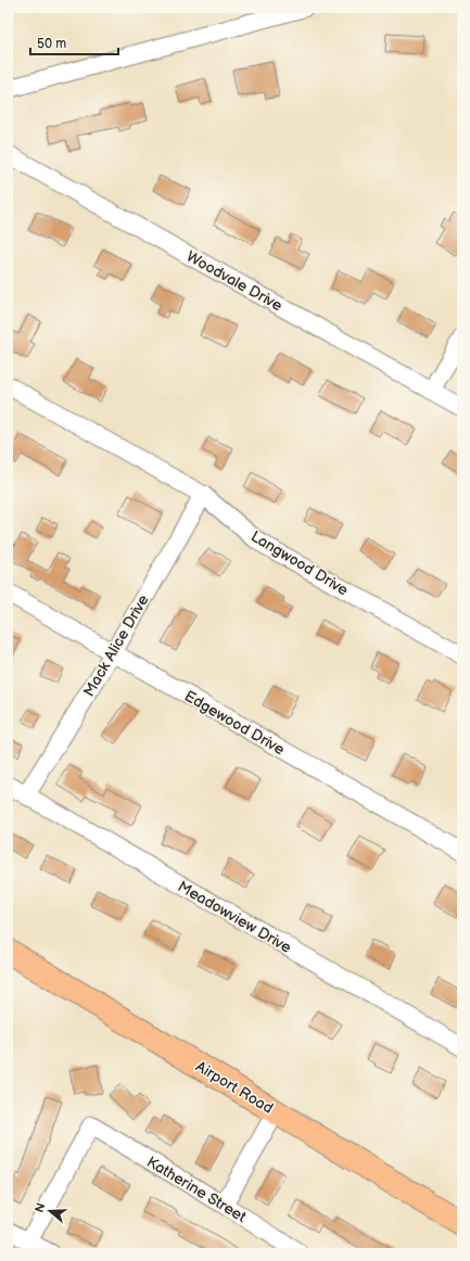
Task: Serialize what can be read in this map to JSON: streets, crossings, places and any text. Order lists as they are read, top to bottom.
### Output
{
  "streets": {
    "highway": ["Airport Road"],
    "street": [
      "Woodvale Drive",
      "Langwood Drive",
      "Mack Alice Drive",
      "Edgewood Drive",
      "Meadowview Drive",
      "Katherine Street"
    ]
  },
  "crossings": [
    ["Langwood Drive", "Mack Alice Drive"],
    ["Mack Alice Drive", "Edgewood Drive"],
    ["Mack Alice Drive", "Meadowview Drive"]
  ],
  "scale_bar": "50 m",
  "north": "left"
}
